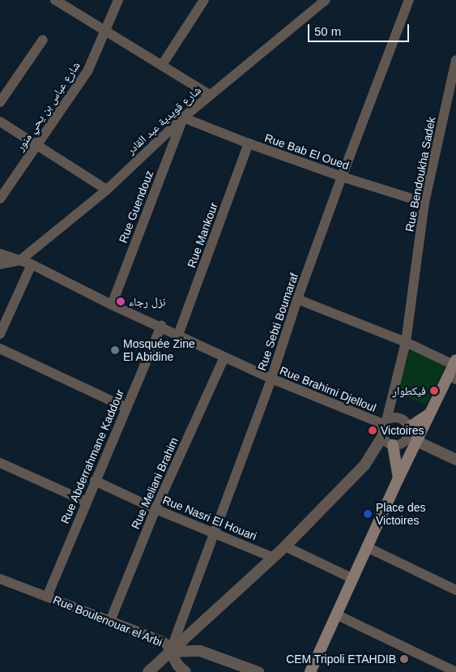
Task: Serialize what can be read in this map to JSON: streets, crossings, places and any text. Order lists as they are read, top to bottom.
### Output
{
  "streets": {
    "street": [
      "شارع عباس بن يحي منور",
      "شارع قويدية عبد القادر",
      "Rue Bab El Oued",
      "Rue Bendoukha Sadek",
      "Rue Guendouz",
      "Rue Mankour",
      "Rue Sebti Boumaraf",
      "Rue Brahimi Djelloul",
      "Rue Abderrahmane Kaddour",
      "Rue Meliani Brahim",
      "Rue Nasri El Houari",
      "Rue Boulenouar el Arbi"
    ]
  },
  "crossings": [
    ["شارع قويدية عبد القادر", "Rue Bab El Oued"],
    ["شارع قويدية عبد القادر", "Rue Guendouz"],
    ["شارع قويدية عبد القادر", "Rue Brahimi Djelloul"],
    ["Rue Bab El Oued", "Rue Bendoukha Sadek"],
    ["Rue Bab El Oued", "Rue Guendouz"],
    ["Rue Bab El Oued", "Rue Mankour"],
    ["Rue Bab El Oued", "Rue Sebti Boumaraf"],
    ["Rue Bendoukha Sadek", "Rue Brahimi Djelloul"],
    ["Rue Guendouz", "Rue Brahimi Djelloul"],
    ["Rue Mankour", "Rue Brahimi Djelloul"],
    ["Rue Sebti Boumaraf", "Rue Brahimi Djelloul"],
    ["Rue Sebti Boumaraf", "Rue Nasri El Houari"],
    ["Rue Sebti Boumaraf", "Rue Boulenouar el Arbi"],
    ["Rue Brahimi Djelloul", "Rue Abderrahmane Kaddour"],
    ["Rue Brahimi Djelloul", "Rue Meliani Brahim"],
    ["Rue Abderrahmane Kaddour", "Rue Nasri El Houari"],
    ["Rue Abderrahmane Kaddour", "Rue Boulenouar el Arbi"],
    ["Rue Meliani Brahim", "Rue Nasri El Houari"],
    ["Rue Meliani Brahim", "Rue Boulenouar el Arbi"]
  ],
  "places": [
    "نزل رجاء",
    "Mosquée Zine El Abidine",
    "فيكطوار",
    "Victoires",
    "Place des Victoires",
    "CEM Tripoli ETAHDIB"
  ],
  "scale_bar": "50 m"
}
